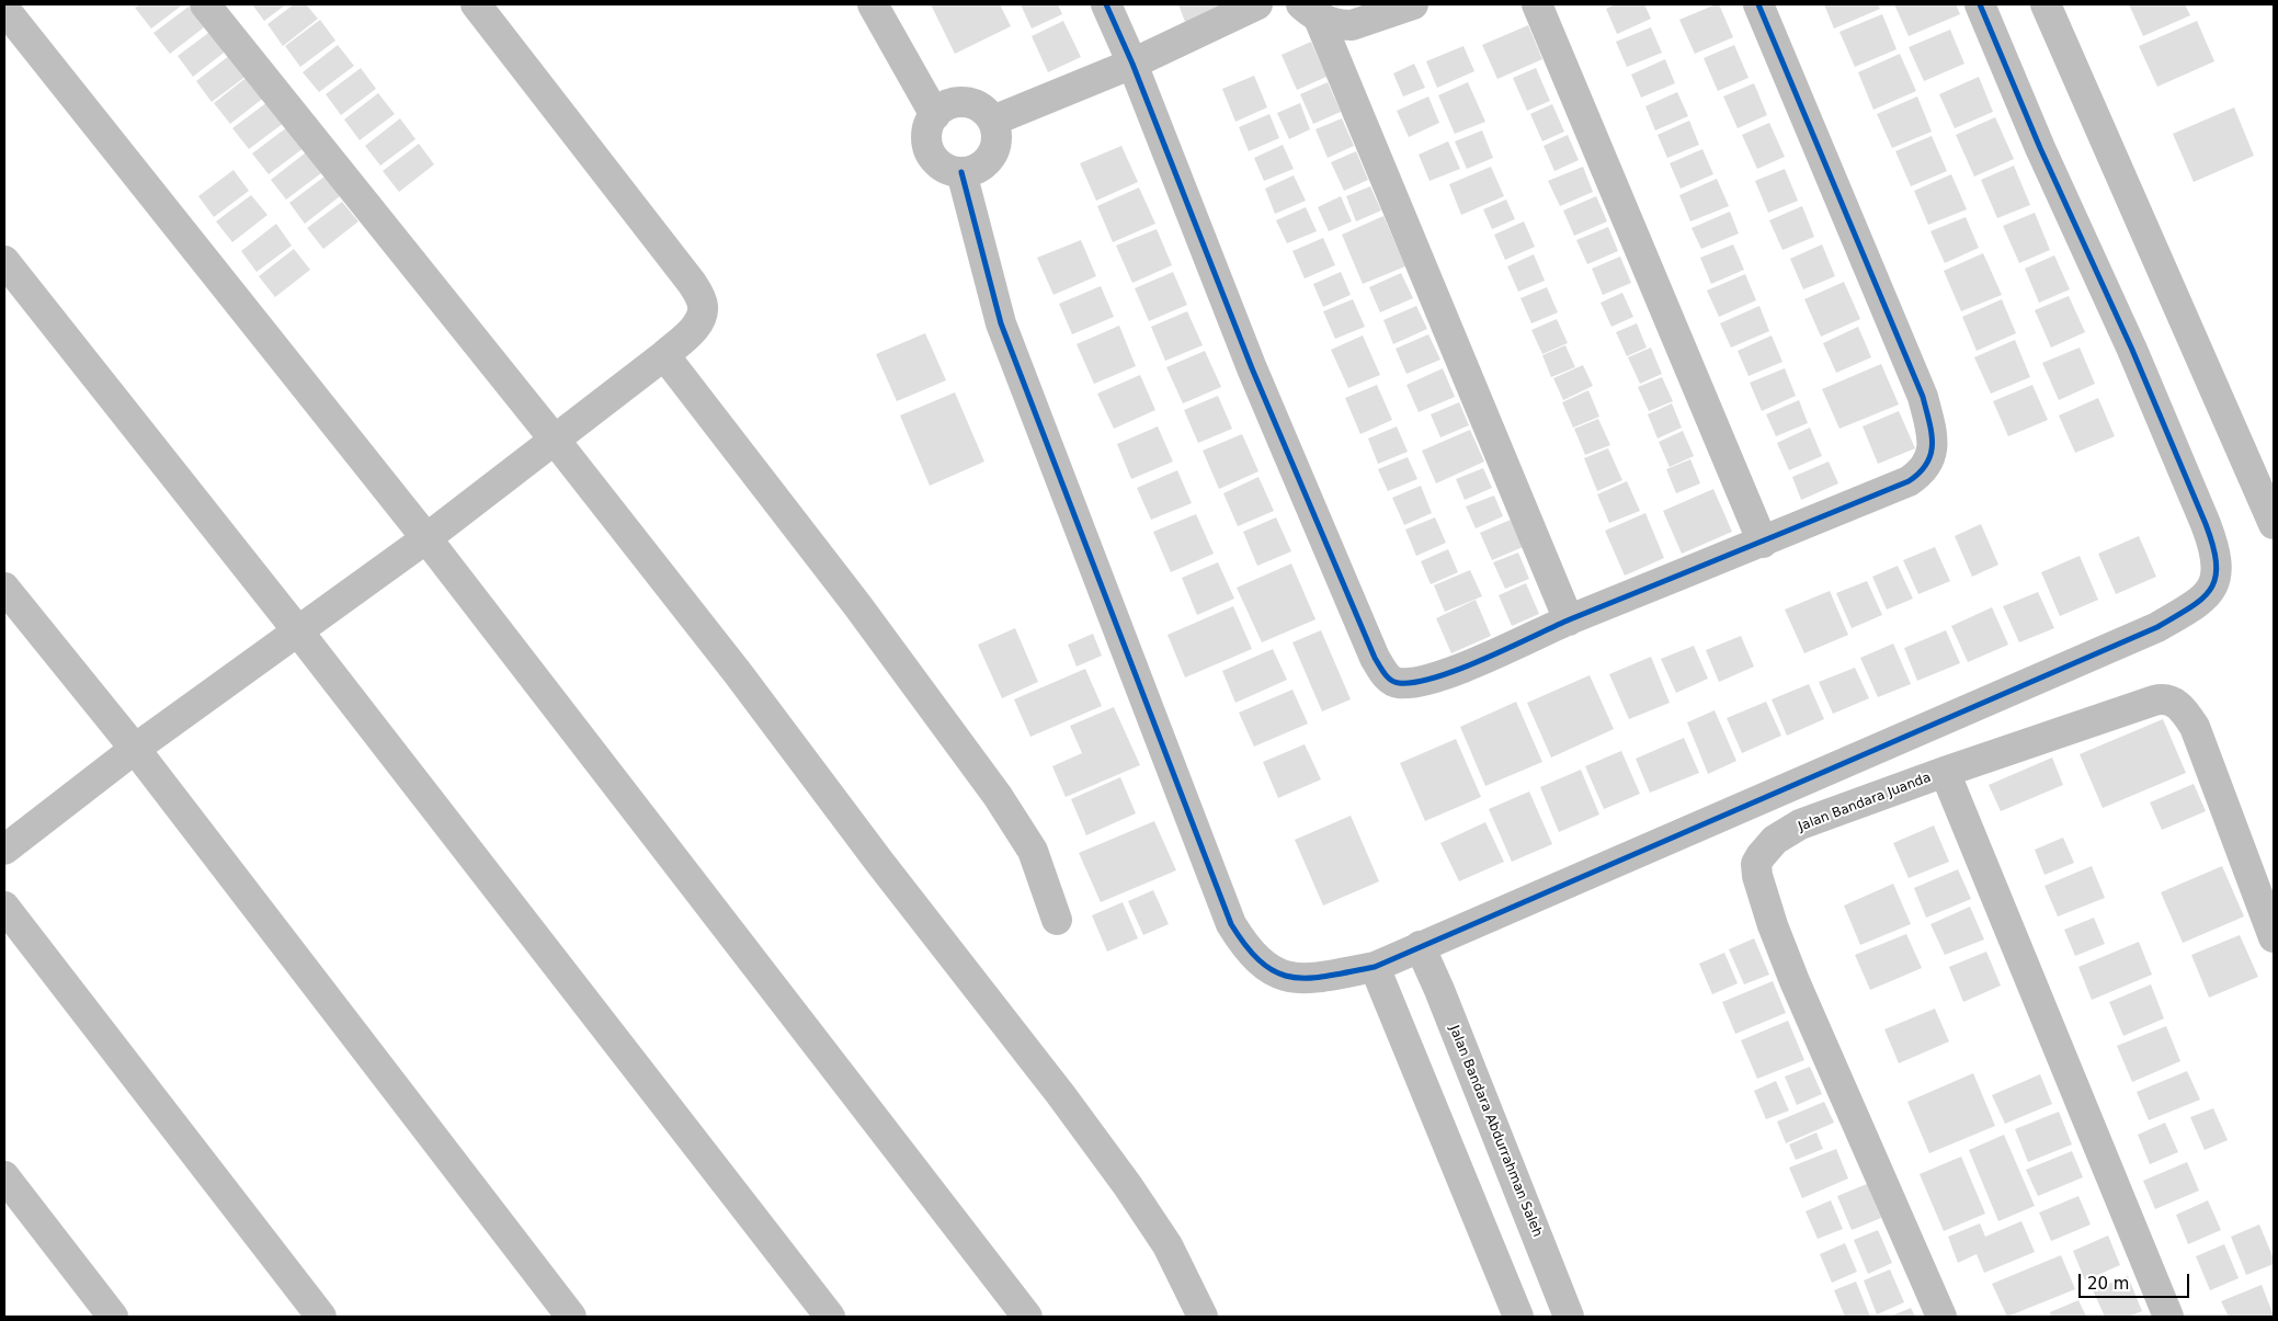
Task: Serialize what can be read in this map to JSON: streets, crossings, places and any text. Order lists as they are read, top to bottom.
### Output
{
  "streets": {
    "street": ["Jalan Bandara Juanda", "Jalan Bandara Abdurrahman Saleh"]
  },
  "scale_bar": "20 m"
}
